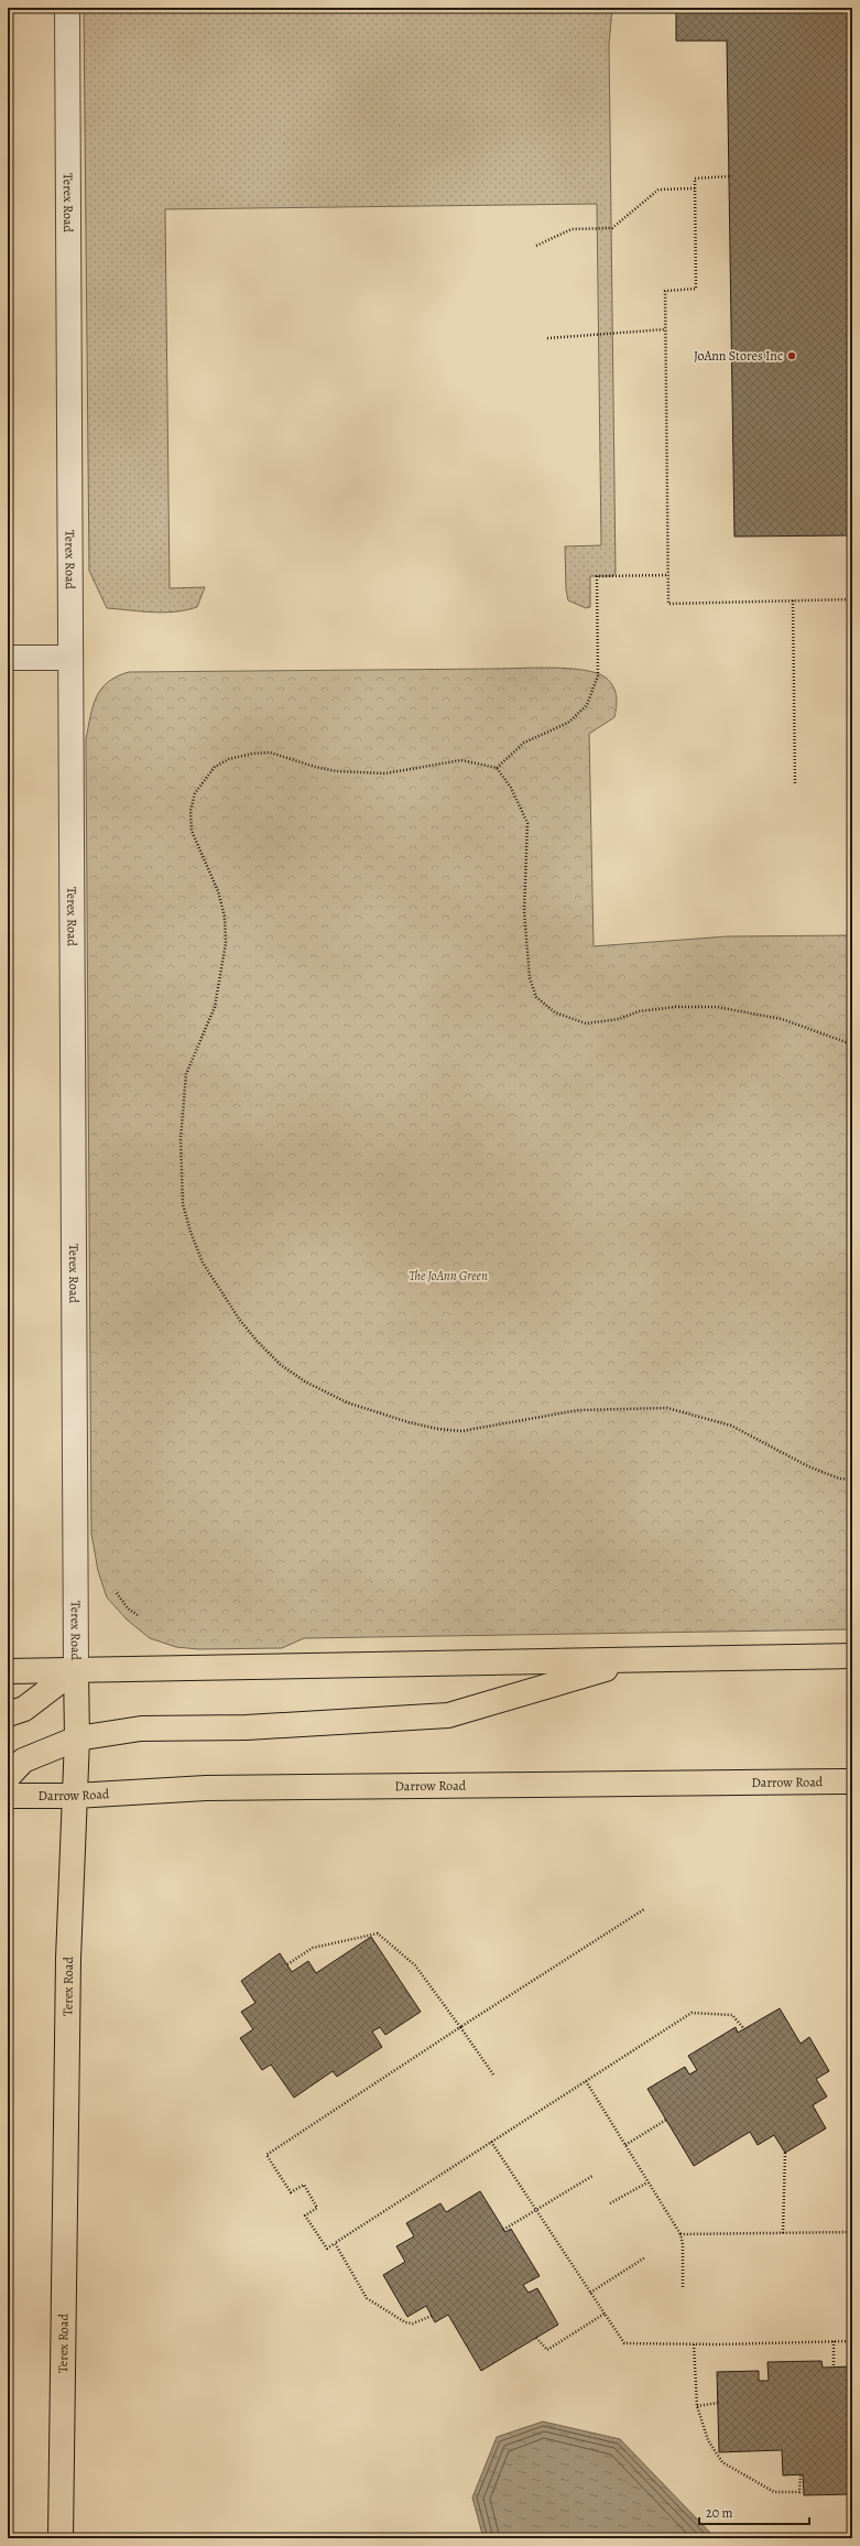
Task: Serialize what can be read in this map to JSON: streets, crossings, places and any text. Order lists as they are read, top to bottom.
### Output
{
  "streets": {
    "main road": ["Terex Road", "Darrow Road"]
  },
  "crossings": [
    ["Terex Road", "Darrow Road"]
  ],
  "parks": ["The JoAnn Green"],
  "places": ["JoAnn Stores Inc"],
  "scale_bar": "20 m"
}
